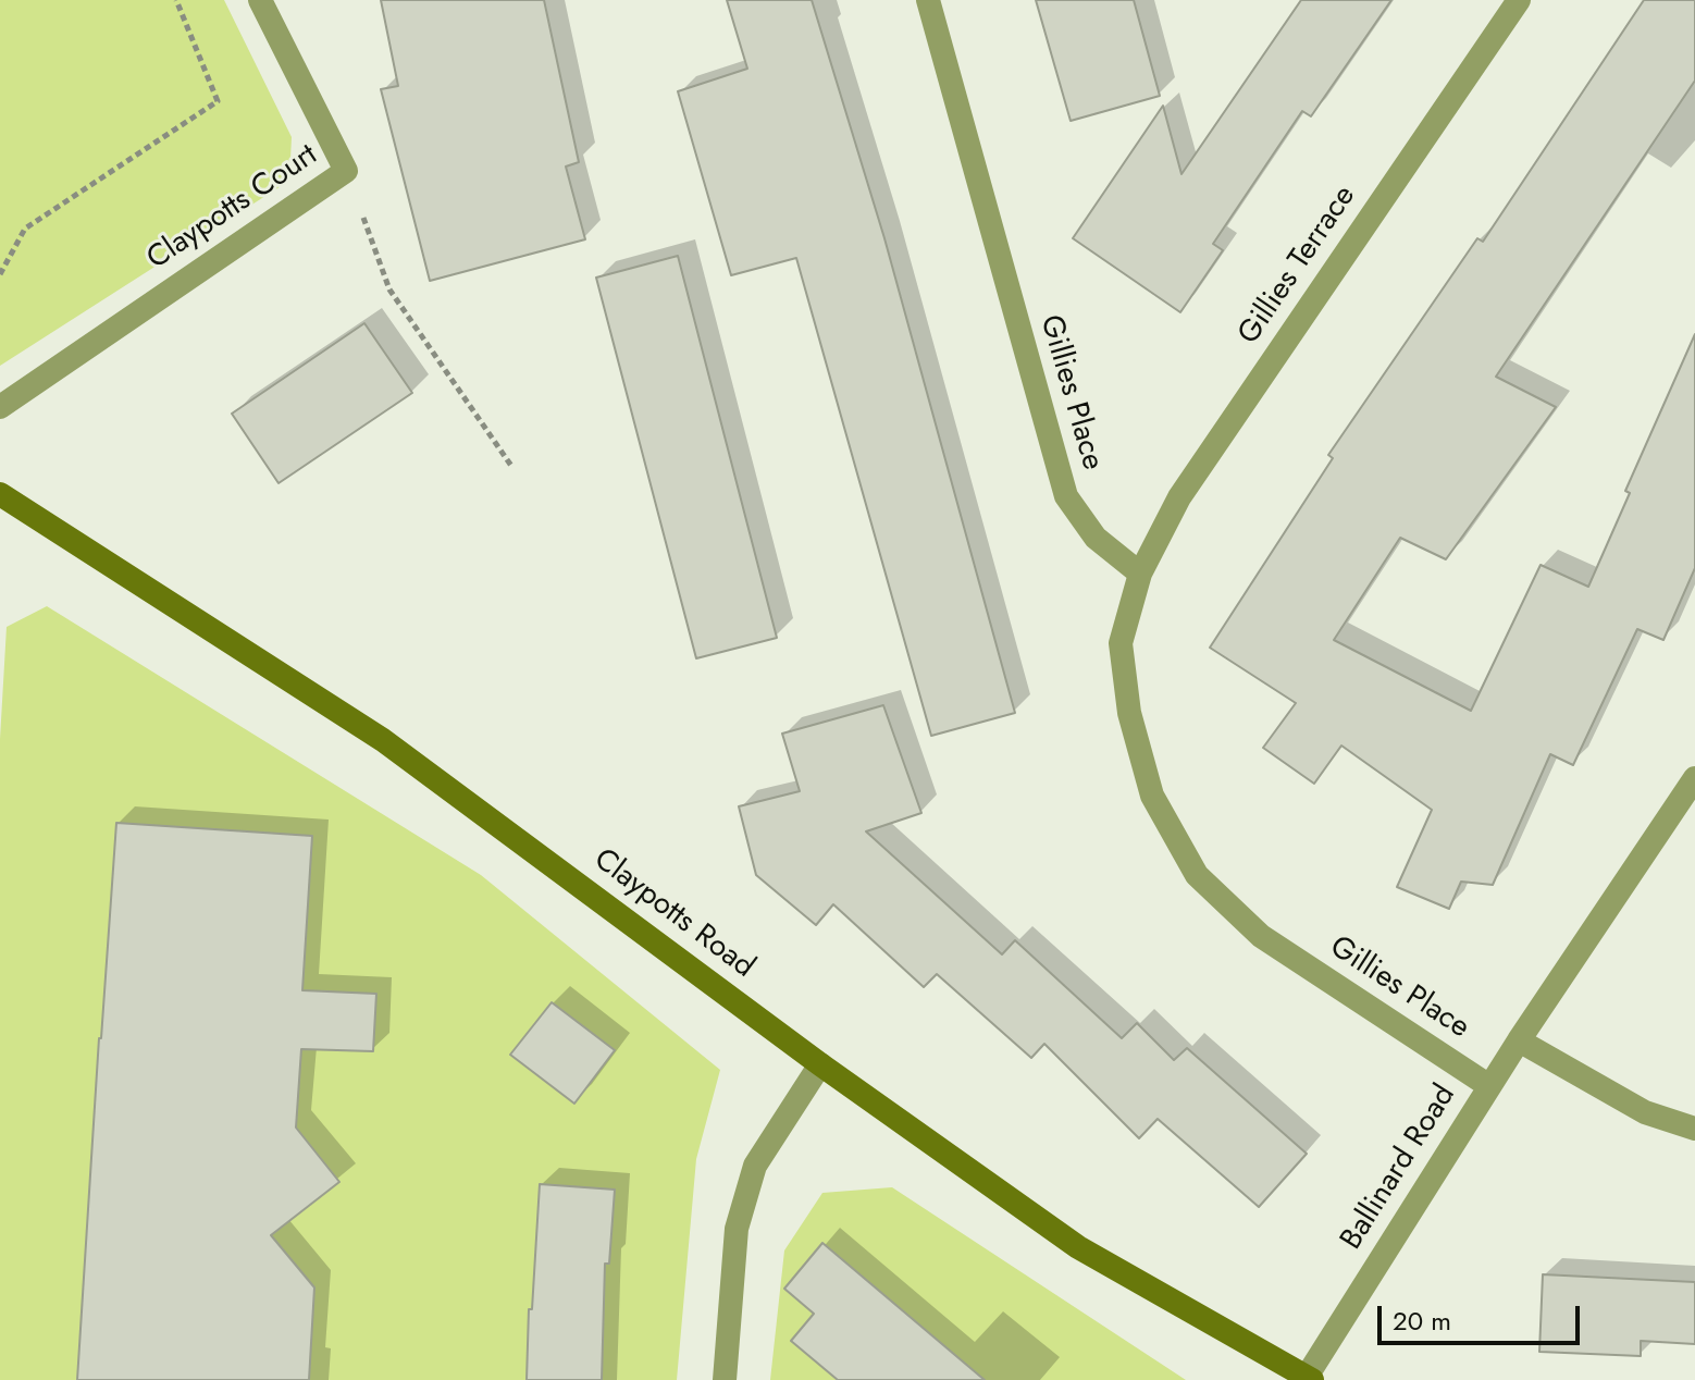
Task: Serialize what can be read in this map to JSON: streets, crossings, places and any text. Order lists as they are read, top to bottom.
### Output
{
  "streets": {
    "main road": ["Claypotts Road"],
    "street": [
      "Claypotts Court",
      "Gillies Terrace",
      "Gillies Place",
      "Ballinard Road"
    ]
  },
  "crossings": [
    ["Gillies Terrace", "Gillies Place"],
    ["Gillies Place", "Ballinard Road"],
    ["Claypotts Road", "Ballinard Road"]
  ],
  "scale_bar": "20 m"
}
